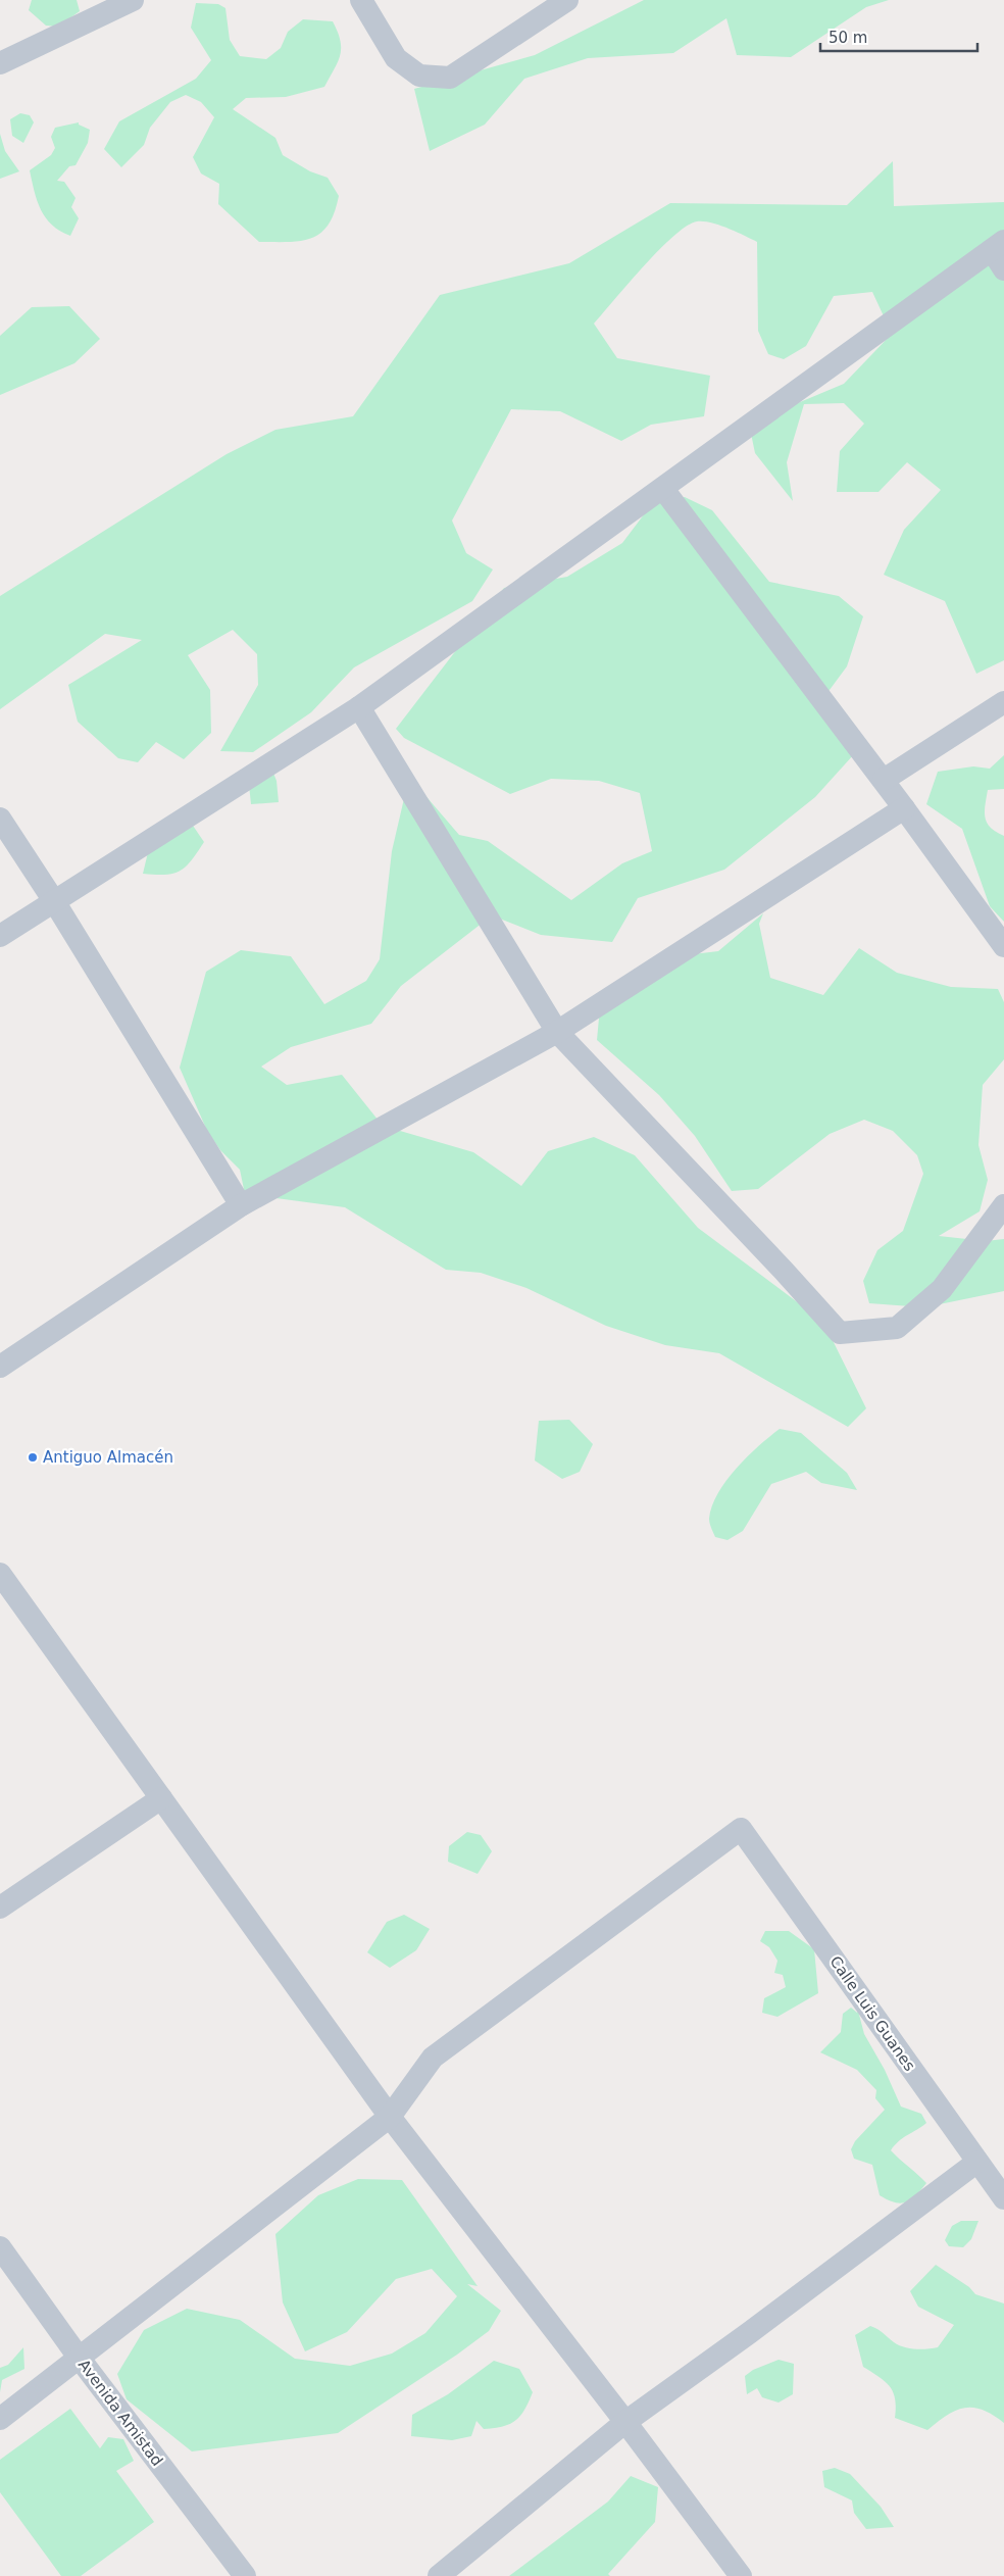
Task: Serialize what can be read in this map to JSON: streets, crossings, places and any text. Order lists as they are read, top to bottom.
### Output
{
  "streets": {
    "street": ["Calle Luis Guanes", "Avenida Amistad"]
  },
  "places": ["Antiguo Almacén"],
  "scale_bar": "50 m"
}
